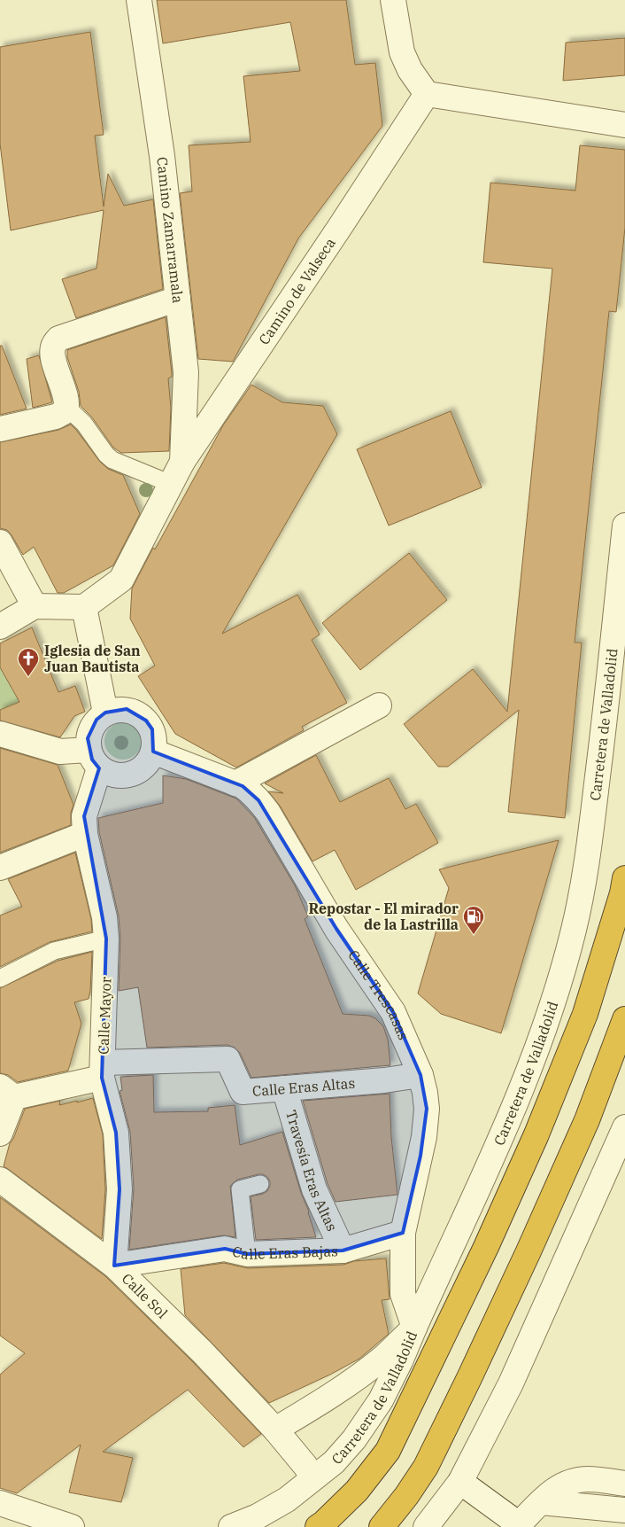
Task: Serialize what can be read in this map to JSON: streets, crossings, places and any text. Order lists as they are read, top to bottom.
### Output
{
  "streets": {
    "street": [
      "Camino Zamarramala",
      "Camino de Valseca",
      "Carretera de Valladolid",
      "Calle Trescasas",
      "Calle Mayor",
      "Calle Eras Altas",
      "Travesía Eras Altas",
      "Calle Eras Bajas",
      "Calle Sol"
    ]
  },
  "crossings": [
    ["Camino Zamarramala", "Camino de Valseca"],
    ["Carretera de Valladolid", "Calle Trescasas"],
    ["Carretera de Valladolid", "Calle Sol"],
    ["Calle Trescasas", "Calle Mayor"],
    ["Calle Trescasas", "Calle Eras Altas"],
    ["Calle Trescasas", "Calle Eras Bajas"],
    ["Calle Mayor", "Calle Eras Altas"],
    ["Calle Mayor", "Calle Eras Bajas"],
    ["Calle Mayor", "Calle Sol"],
    ["Calle Eras Altas", "Travesía Eras Altas"],
    ["Travesía Eras Altas", "Calle Eras Bajas"],
    ["Calle Eras Bajas", "Calle Sol"]
  ],
  "places": {
    "church": ["Iglesia de San Juan Bautista"],
    "fuel station": ["Repostar - El mirador de la Lastrilla"]
  }
}
